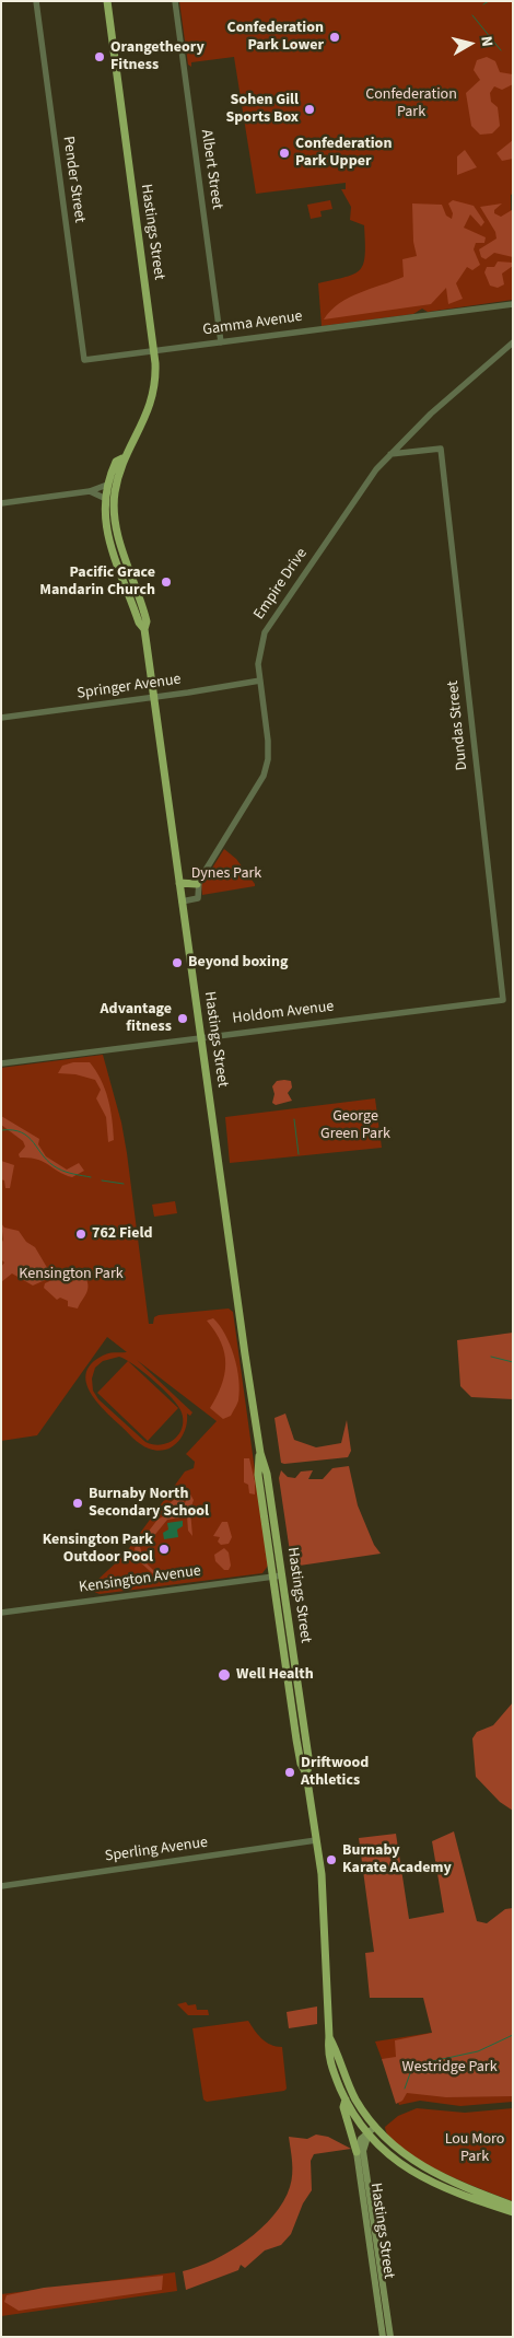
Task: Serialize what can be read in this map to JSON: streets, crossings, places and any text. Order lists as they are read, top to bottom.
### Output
{
  "streets": {
    "main road": ["Hastings Street"],
    "street": [
      "Albert Street",
      "Pender Street",
      "Gamma Avenue",
      "Empire Drive",
      "Springer Avenue",
      "Dundas Street",
      "Holdom Avenue",
      "Kensington Avenue",
      "Sperling Avenue"
    ]
  },
  "crossings": [
    ["Albert Street", "Gamma Avenue"],
    ["Pender Street", "Gamma Avenue"],
    ["Hastings Street", "Gamma Avenue"],
    ["Hastings Street", "Springer Avenue"],
    ["Hastings Street", "Holdom Avenue"],
    ["Hastings Street", "Kensington Avenue"],
    ["Hastings Street", "Sperling Avenue"],
    ["Empire Drive", "Springer Avenue"],
    ["Empire Drive", "Dundas Street"],
    ["Dundas Street", "Holdom Avenue"]
  ],
  "parks": [
    "Confederation Park",
    "Dynes Park",
    "George Green Park",
    "Kensington Park",
    "Westridge Park",
    "Lou Moro Park"
  ],
  "places": [
    "Confederation Park Lower",
    "Orangetheory Fitness",
    "Sohen Gill Sports Box",
    "Confederation Park Upper",
    "Pacific Grace Mandarin Church",
    "Beyond boxing",
    "Advantage fitness",
    "762 Field",
    "Burnaby North Secondary School",
    "Kensington Park Outdoor Pool",
    "Well Health",
    "Driftwood Athletics",
    "Burnaby Karate Academy"
  ],
  "north": "right"
}
